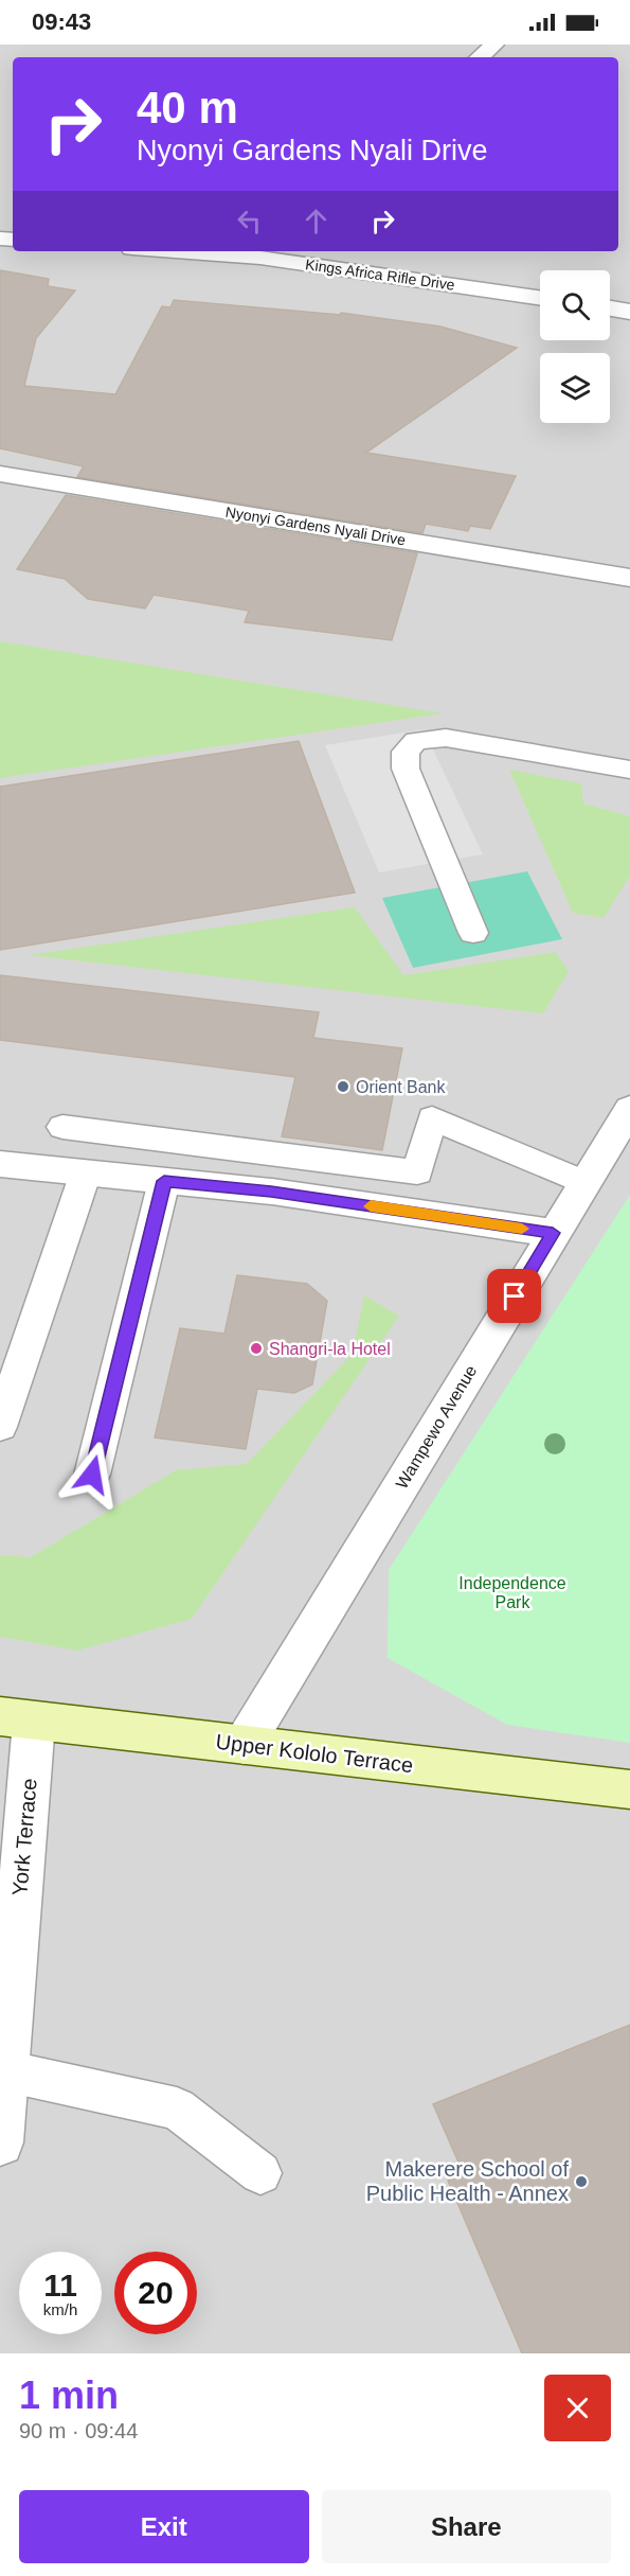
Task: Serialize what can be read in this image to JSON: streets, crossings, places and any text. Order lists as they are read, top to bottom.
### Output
{
  "streets": {
    "main road": ["Upper Kololo Terrace"],
    "street": [
      "Kings Africa Rifle Drive",
      "Nyonyi Gardens Nyali Drive",
      "Wampewo Avenue",
      "York Terrace"
    ]
  },
  "crossings": [
    ["Wampewo Avenue", "Upper Kololo Terrace"],
    ["Upper Kololo Terrace", "York Terrace"]
  ],
  "parks": ["Independence Park"],
  "places": ["Orient Bank", "Shangri-la Hotel", "Makerere School of Public Health - Annex"],
  "page": {
    "status": "09:43",
    "turn": ["40 m", "Nyonyi Gardens Nyali Drive"],
    "speed": "11 km/h",
    "limit": "20",
    "heading": ["1 min", "90 m · 09:44"],
    "buttons": ["Exit", "Share"]
  }
}
